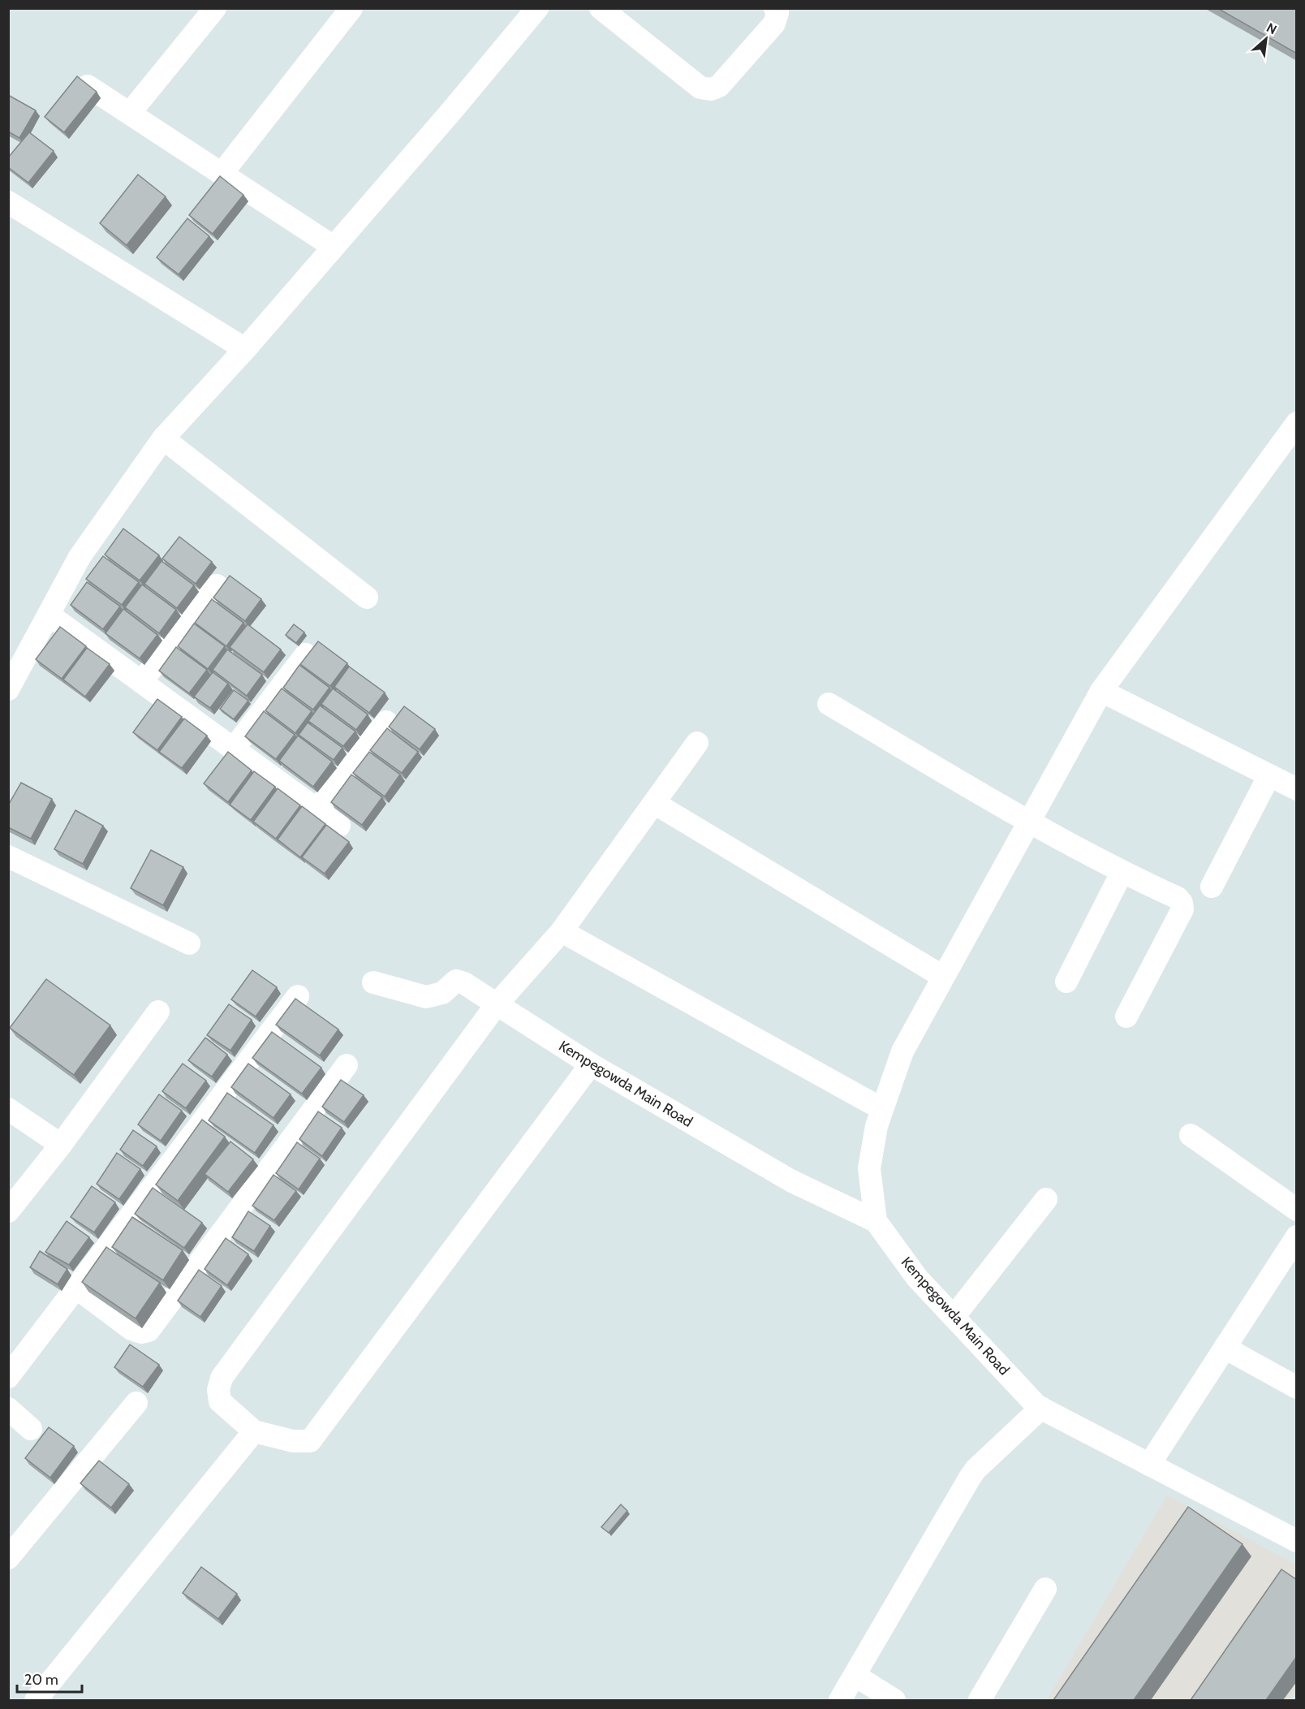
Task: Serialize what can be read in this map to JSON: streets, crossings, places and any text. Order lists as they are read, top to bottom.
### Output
{
  "streets": {
    "street": ["Kempegowda Main Road"]
  },
  "scale_bar": "20 m",
  "north": "top right"
}
